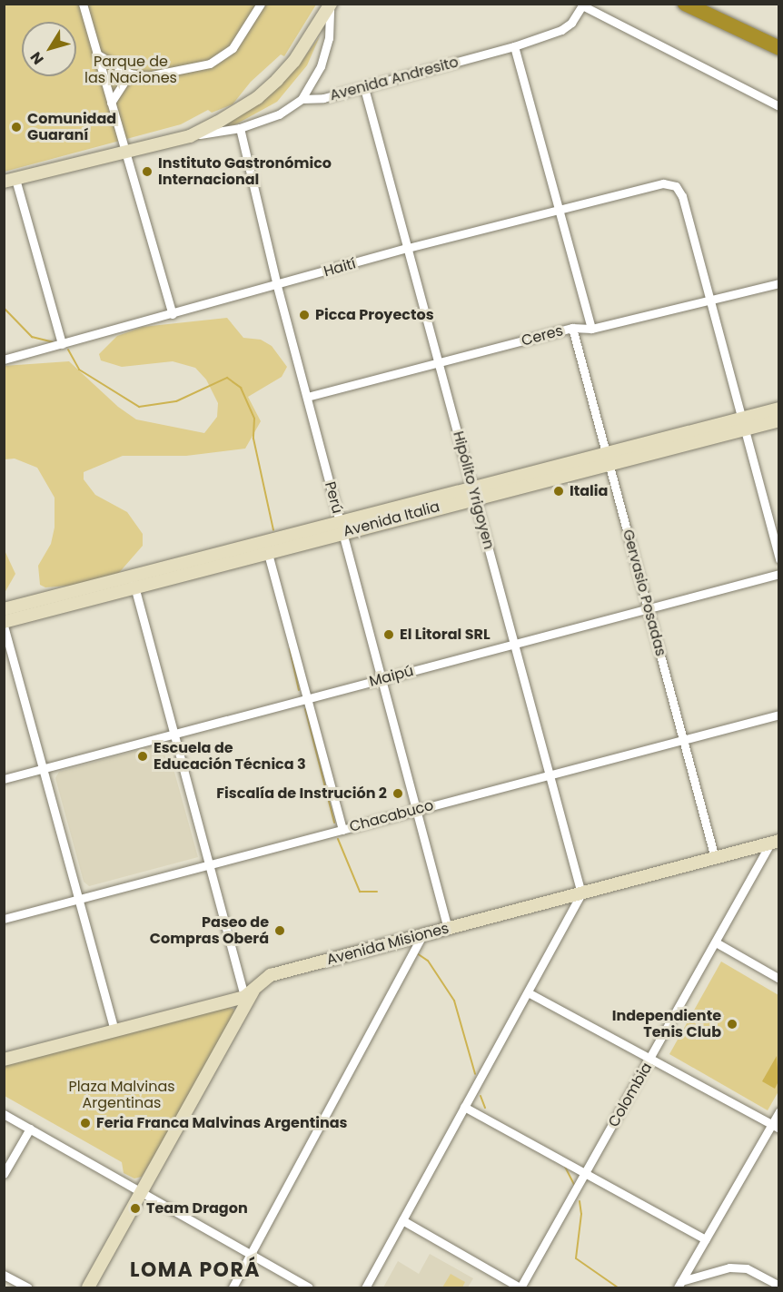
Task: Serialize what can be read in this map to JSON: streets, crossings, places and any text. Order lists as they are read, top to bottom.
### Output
{
  "streets": {
    "main road": ["Avenida Andresito", "Avenida Italia", "Avenida Misiones"],
    "street": [
      "Haití",
      "Ceres",
      "Hipólito Yrigoyen",
      "Perú",
      "Gervasio Posadas",
      "Maipú",
      "Chacabuco",
      "Colombia"
    ]
  },
  "crossings": [
    ["Avenida Andresito", "Hipólito Yrigoyen"],
    ["Avenida Andresito", "Perú"],
    ["Haití", "Ceres"],
    ["Haití", "Hipólito Yrigoyen"],
    ["Haití", "Perú"],
    ["Ceres", "Hipólito Yrigoyen"],
    ["Ceres", "Perú"],
    ["Ceres", "Gervasio Posadas"],
    ["Hipólito Yrigoyen", "Avenida Italia"],
    ["Hipólito Yrigoyen", "Maipú"],
    ["Hipólito Yrigoyen", "Chacabuco"],
    ["Hipólito Yrigoyen", "Avenida Misiones"],
    ["Perú", "Avenida Italia"],
    ["Perú", "Maipú"],
    ["Perú", "Chacabuco"],
    ["Perú", "Avenida Misiones"],
    ["Avenida Italia", "Gervasio Posadas"],
    ["Gervasio Posadas", "Maipú"],
    ["Gervasio Posadas", "Chacabuco"],
    ["Gervasio Posadas", "Avenida Misiones"],
    ["Avenida Misiones", "Colombia"]
  ],
  "districts": ["LOMA PORÁ"],
  "parks": ["Parque de las Naciones", "Plaza Malvinas Argentinas"],
  "places": [
    "Comunidad Guaraní",
    "Instituto Gastronómico Internacional",
    "Picca Proyectos",
    "Italia",
    "El Litoral SRL",
    "Escuela de Educación Técnica 3",
    "Fiscalía de Instrución 2",
    "Paseo de Compras Oberá",
    "Independiente Tenis Club",
    "Feria Franca Malvinas Argentinas",
    "Team Dragon"
  ],
  "north": "bottom left"
}
